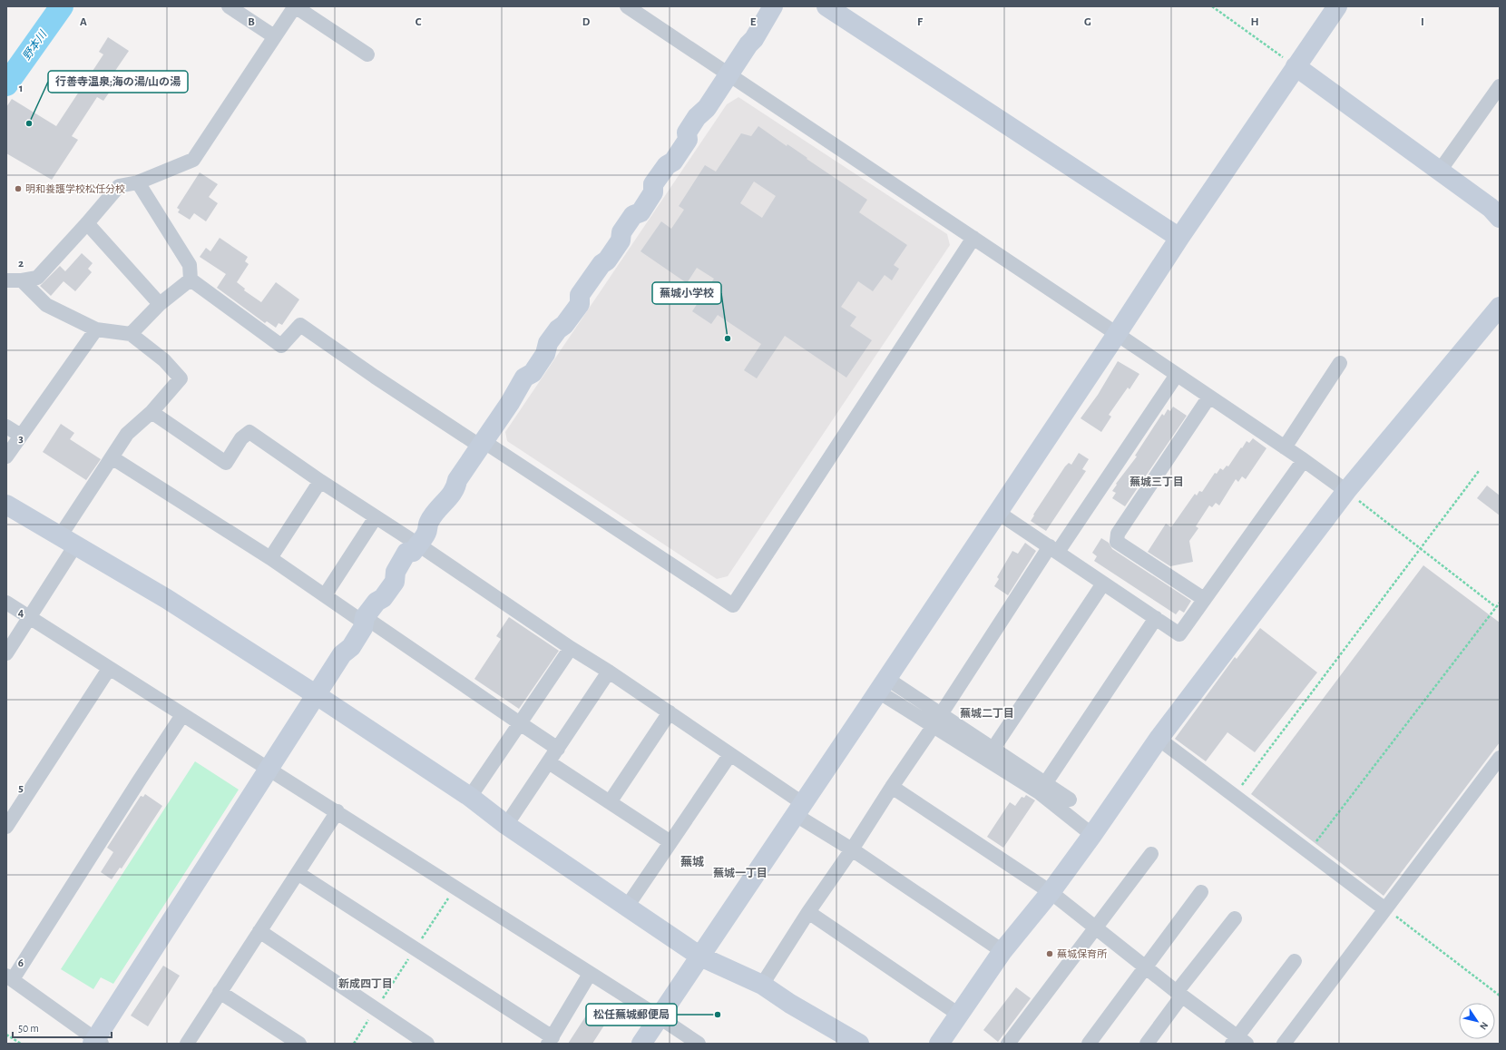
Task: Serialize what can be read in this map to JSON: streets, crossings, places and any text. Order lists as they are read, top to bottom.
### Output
{
  "districts": [
    "蕪城三丁目",
    "蕪城二丁目",
    "蕪城",
    "蕪城一丁目",
    "新成四丁目"
  ],
  "water": ["野本川"],
  "places": [
    "行善寺温泉;海の湯/山の湯",
    "明和養護学校松任分校",
    "蕪城小学校",
    "蕪城保育所",
    "松任蕪城郵便局"
  ],
  "scale_bar": "50 m",
  "north": "bottom right",
  "grid": {
    "columns": [
      "A",
      "B",
      "C",
      "D",
      "E",
      "F",
      "G",
      "H",
      "I"
    ],
    "rows": [
      "1",
      "2",
      "3",
      "4",
      "5",
      "6"
    ]
  }
}
